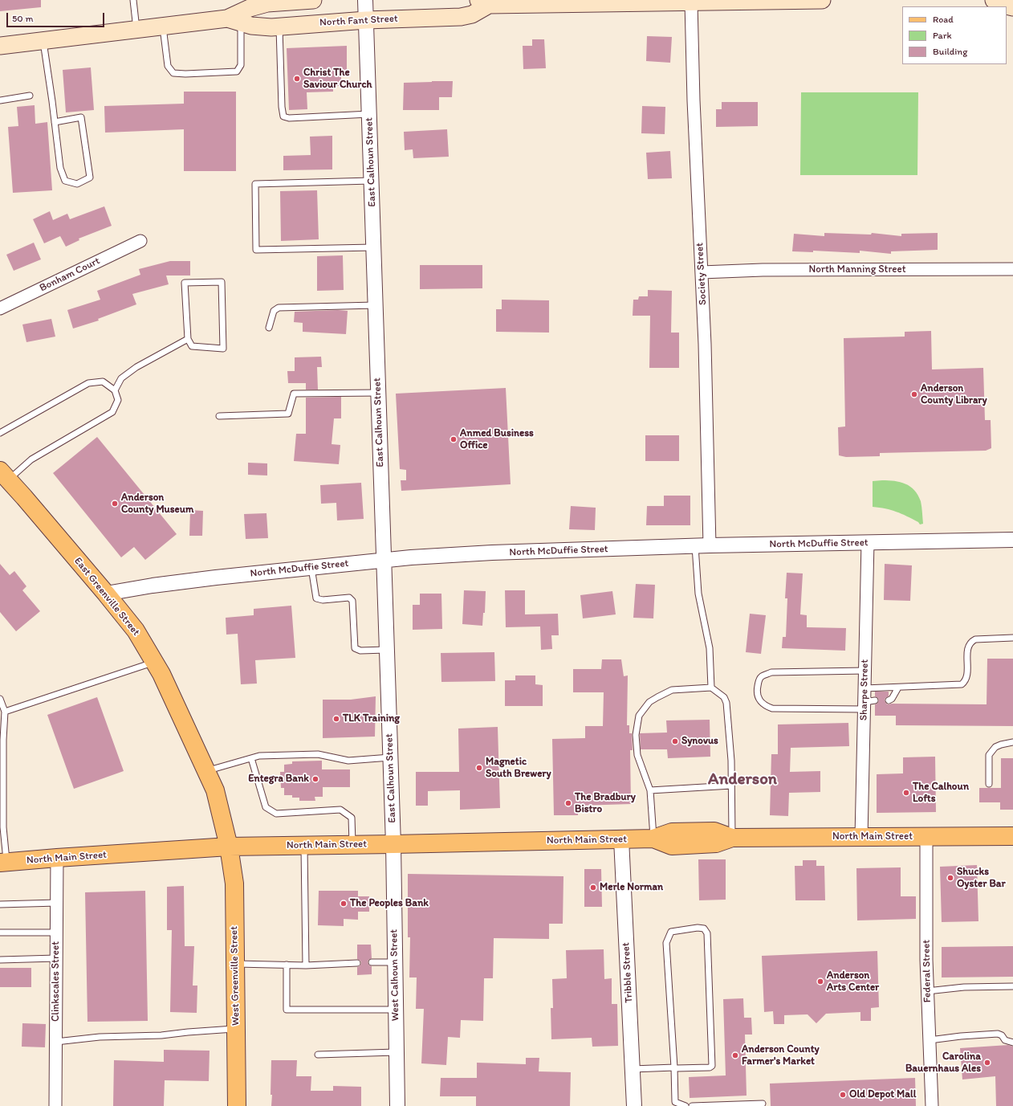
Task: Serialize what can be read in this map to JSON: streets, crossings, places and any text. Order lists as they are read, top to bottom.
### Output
{
  "streets": {
    "main road": [
      "North Fant Street",
      "East Greenville Street",
      "North Main Street",
      "West Greenville Street"
    ],
    "street": [
      "East Calhoun Street",
      "North Manning Street",
      "Society Street",
      "Bonham Court",
      "North McDuffie Street",
      "Sharpe Street",
      "Federal Street",
      "Tribble Street",
      "West Calhoun Street",
      "Clinkscales Street"
    ]
  },
  "crossings": [
    ["North Fant Street", "East Calhoun Street"],
    ["North Fant Street", "Society Street"],
    ["East Calhoun Street", "North McDuffie Street"],
    ["East Calhoun Street", "North Main Street"],
    ["East Calhoun Street", "West Calhoun Street"],
    ["North Manning Street", "Society Street"],
    ["Society Street", "North McDuffie Street"],
    ["North McDuffie Street", "East Greenville Street"],
    ["North McDuffie Street", "Sharpe Street"],
    ["East Greenville Street", "North Main Street"],
    ["East Greenville Street", "West Greenville Street"],
    ["Sharpe Street", "North Main Street"],
    ["North Main Street", "Federal Street"],
    ["North Main Street", "Tribble Street"],
    ["North Main Street", "West Calhoun Street"],
    ["North Main Street", "West Greenville Street"],
    ["North Main Street", "Clinkscales Street"]
  ],
  "districts": ["Anderson"],
  "places": [
    "Christ The Saviour Church",
    "Anderson County Library",
    "Anmed Business Office",
    "Anderson County Museum",
    "TLK Training",
    "Synovus",
    "Magnetic South Brewery",
    "Entegra Bank",
    "The Calhoun Lofts",
    "The Bradbury Bistro",
    "Shucks Oyster Bar",
    "Merle Norman",
    "The Peoples Bank",
    "Anderson Arts Center",
    "Anderson County Farmer's Market",
    "Carolina Bauernhaus Ales",
    "Old Depot Mall"
  ],
  "legend": ["Road", "Park", "Building"],
  "scale_bar": "50 m"
}
